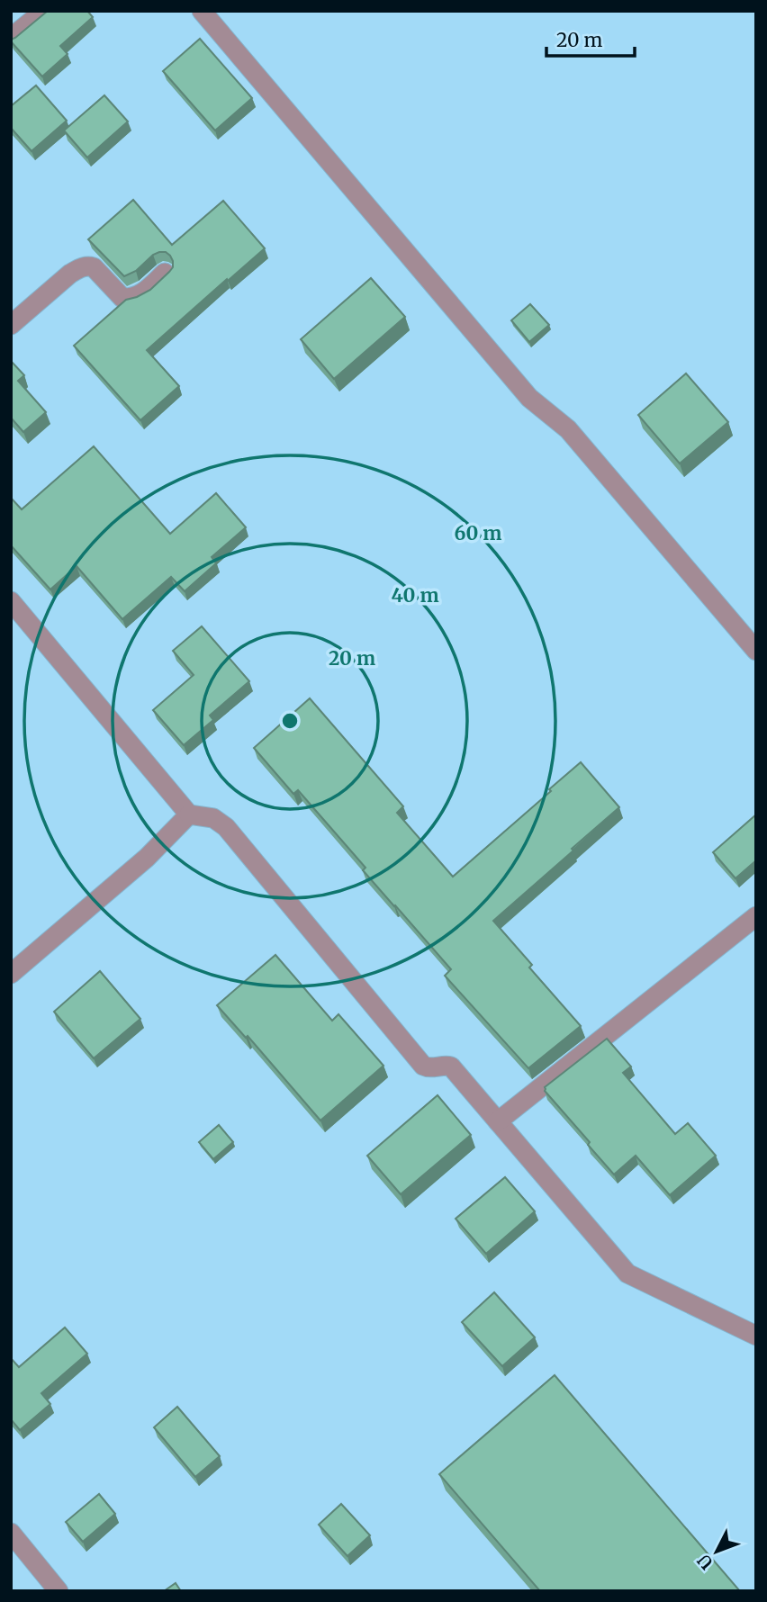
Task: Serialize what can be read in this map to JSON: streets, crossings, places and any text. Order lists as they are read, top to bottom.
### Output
{
  "scale_bar": "20 m",
  "north": "bottom left",
  "rings": ["60 m", "40 m", "20 m"]
}
